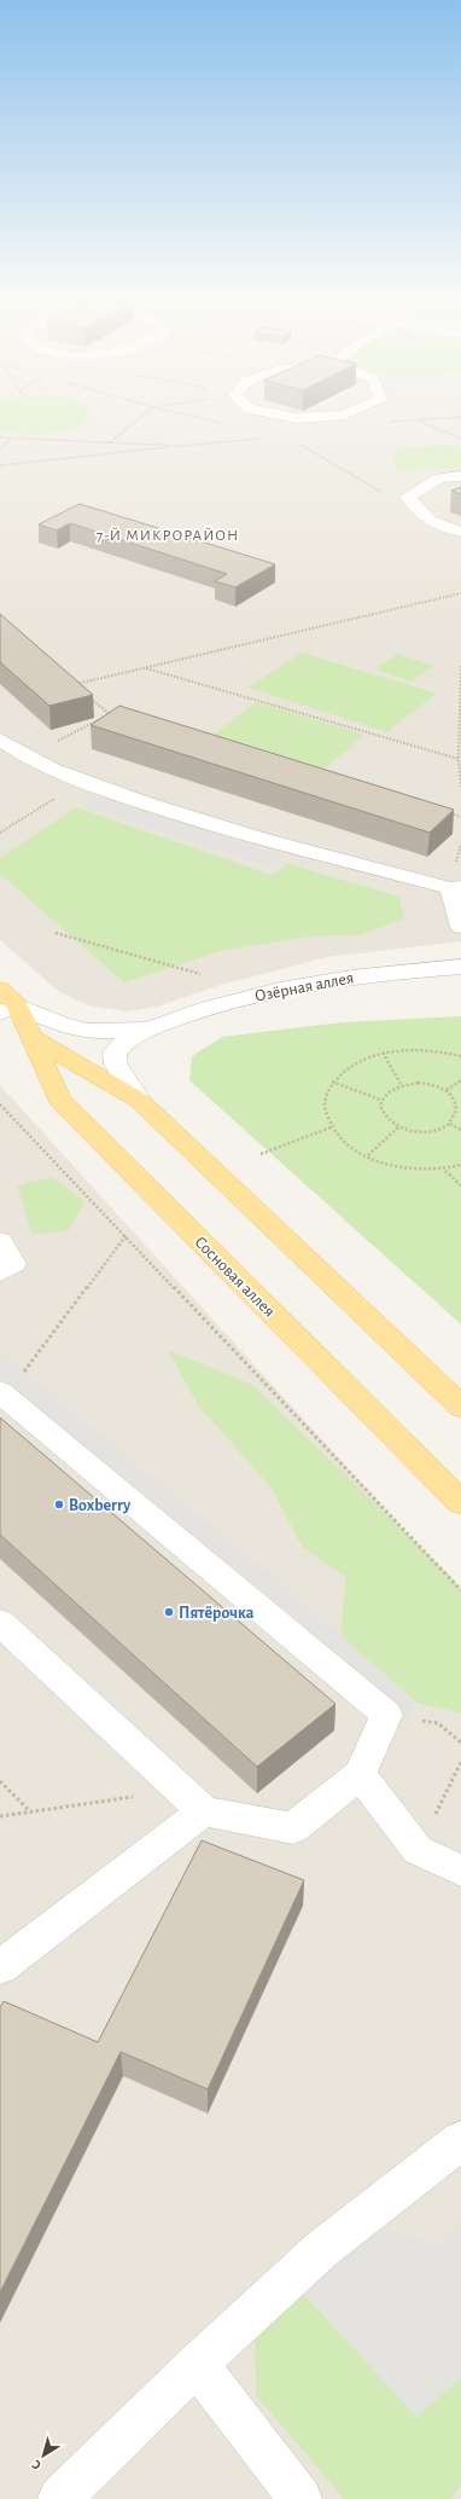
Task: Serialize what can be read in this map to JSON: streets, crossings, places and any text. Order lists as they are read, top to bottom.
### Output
{
  "streets": {
    "main road": ["Сосновая аллея"],
    "street": ["Озёрная аллея"]
  },
  "districts": ["7-Й МИКРОРАЙОН"],
  "places": ["Boxberry", "Пятёрочка"],
  "north": "bottom left"
}
